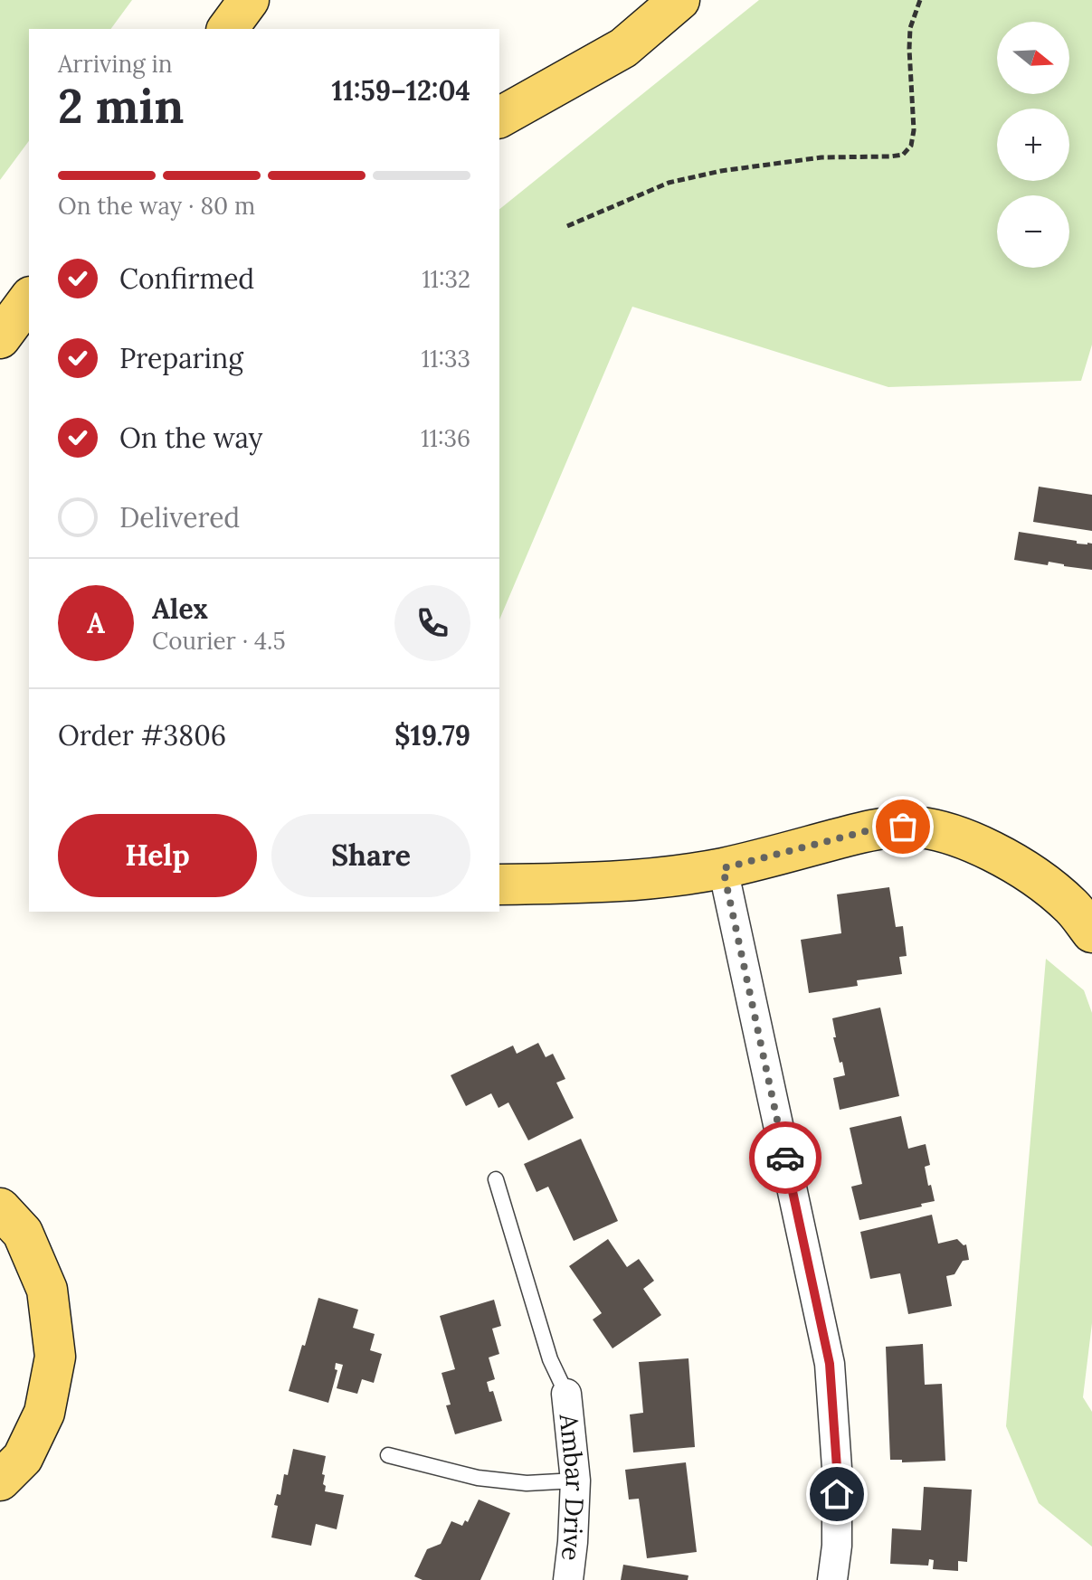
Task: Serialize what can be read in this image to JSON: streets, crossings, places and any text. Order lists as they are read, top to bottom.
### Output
{
  "streets": {
    "street": ["Ambar Drive"]
  },
  "north": "right",
  "page": {
    "map_buttons": ["+", "−"],
    "heading": ["2 min", "Arriving in", "11:59–12:04"],
    "panel": [
      "Alex",
      "Courier · 4.5",
      "Order #3806",
      "$19.79"
    ],
    "bar": "On the way · 80 m",
    "list": [
      ["Confirmed", "11:32"],
      ["Preparing", "11:33"],
      ["On the way", "11:36"],
      "Delivered"
    ],
    "round": "A",
    "buttons": ["Help", "Share"]
  }
}
